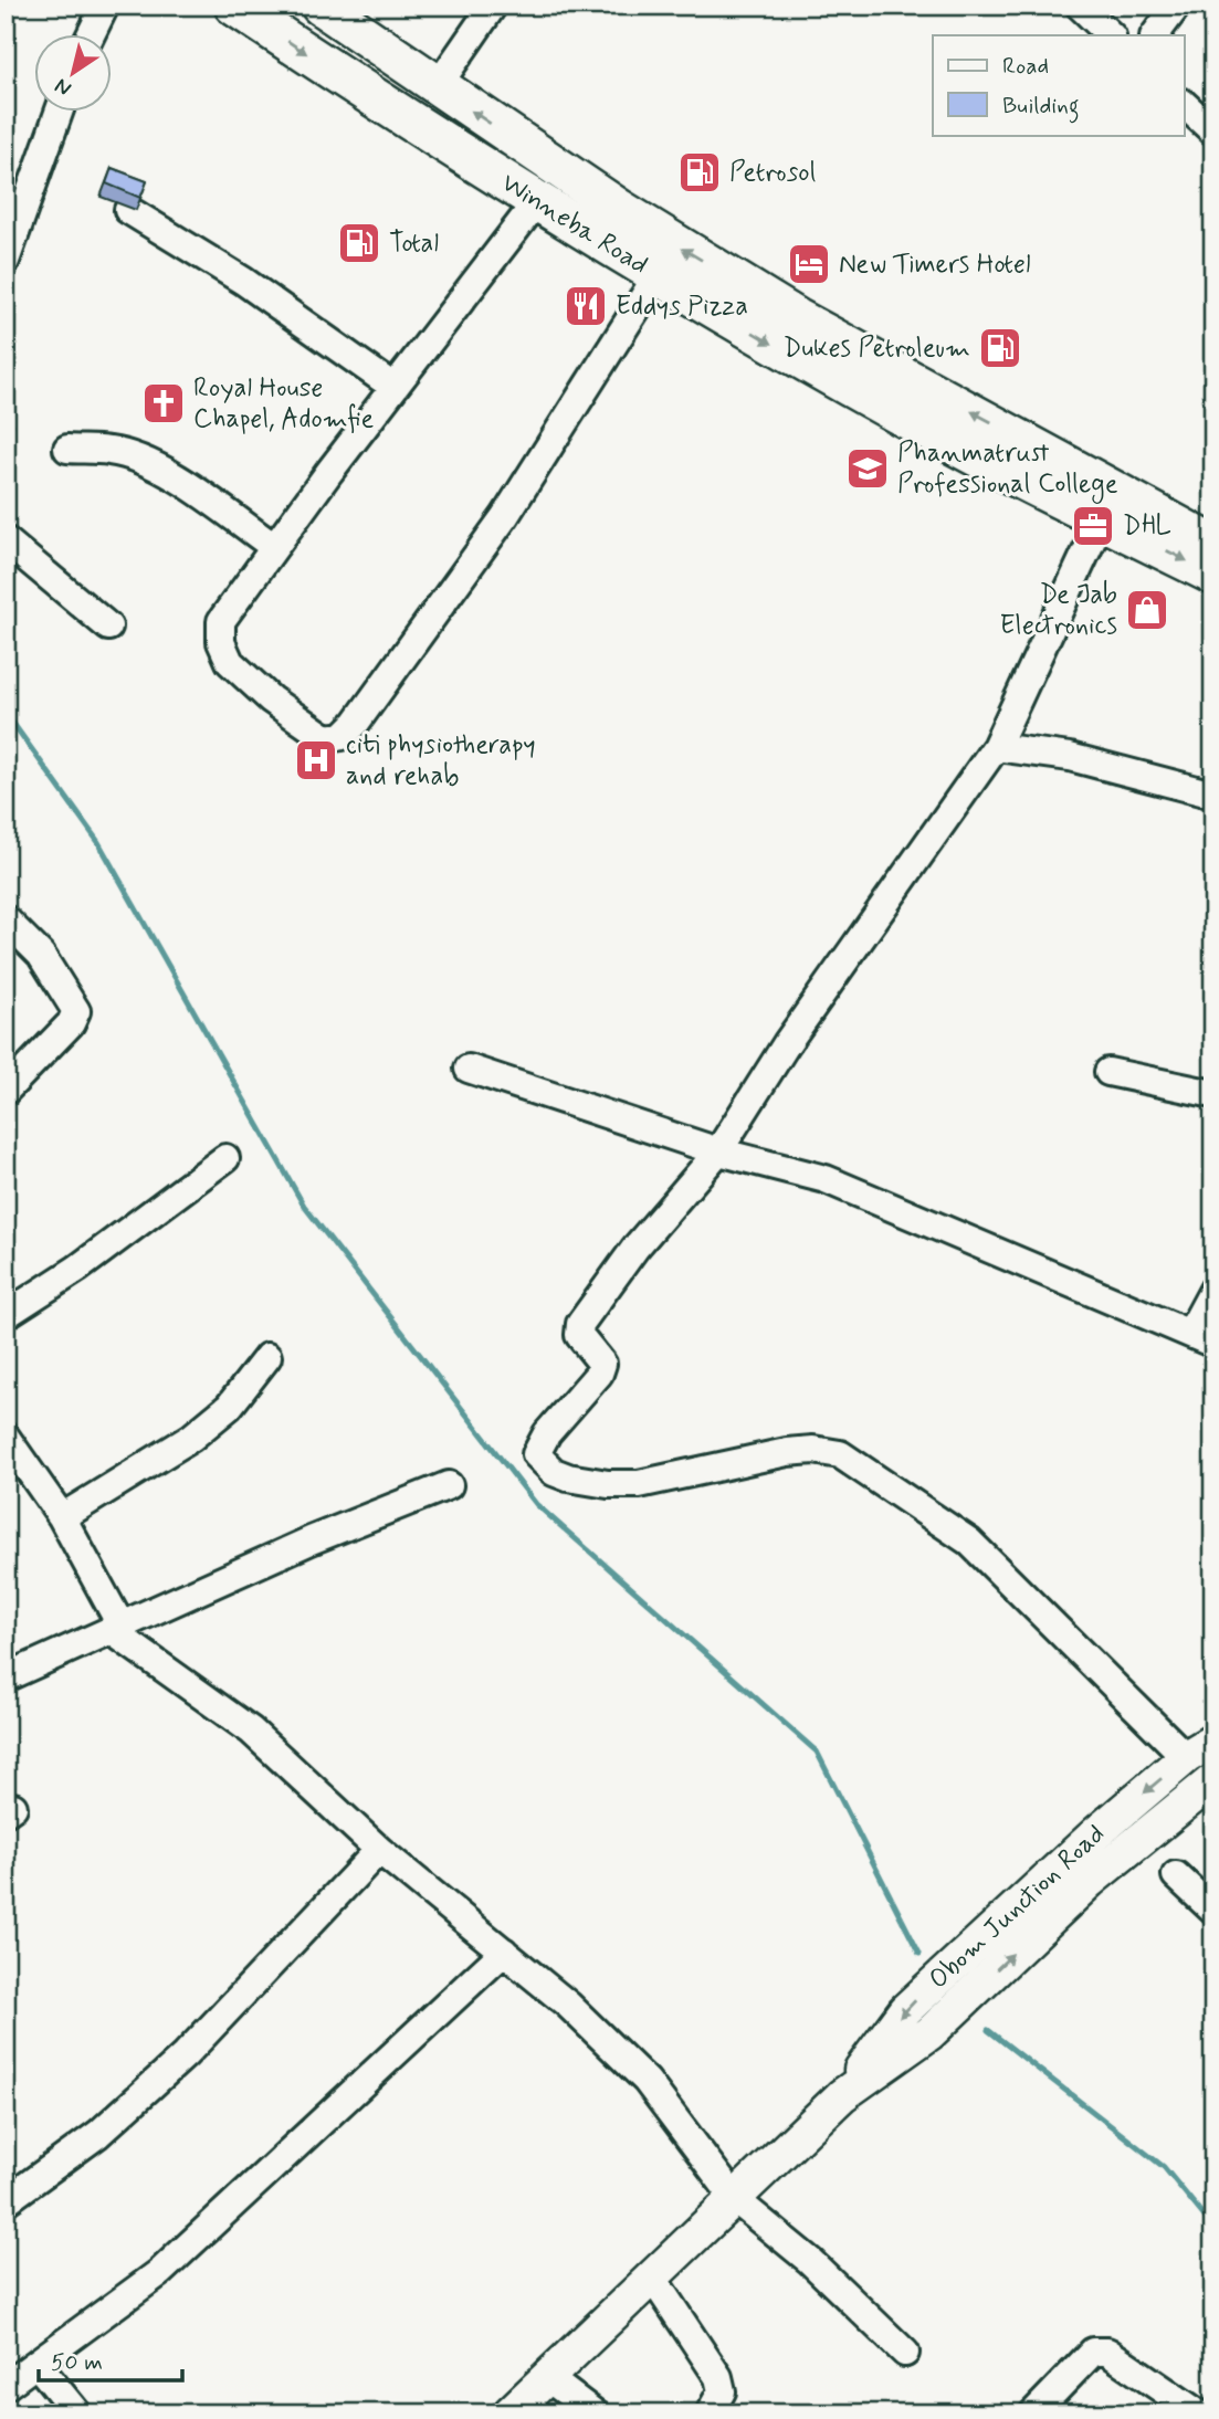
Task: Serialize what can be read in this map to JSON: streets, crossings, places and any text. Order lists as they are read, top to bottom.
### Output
{
  "streets": {
    "highway": ["Winneba Road"],
    "main road": ["Obom Junction Road"]
  },
  "places": {
    "fuel station": ["Petrosol", "Total", "Dukes Petroleum"],
    "hotel": ["New Timers Hotel"],
    "restaurant": ["Eddys Pizza"],
    "church": ["Royal House Chapel, Adomfie"],
    "school or university": ["Phanmatrust Professional College"],
    "office": ["DHL"],
    "shop": ["De Jab Electronics"],
    "hospital": ["citi physiotherapy and rehab"]
  },
  "legend": ["Road", "Building"],
  "scale_bar": "50 m",
  "north": "bottom left"
}
